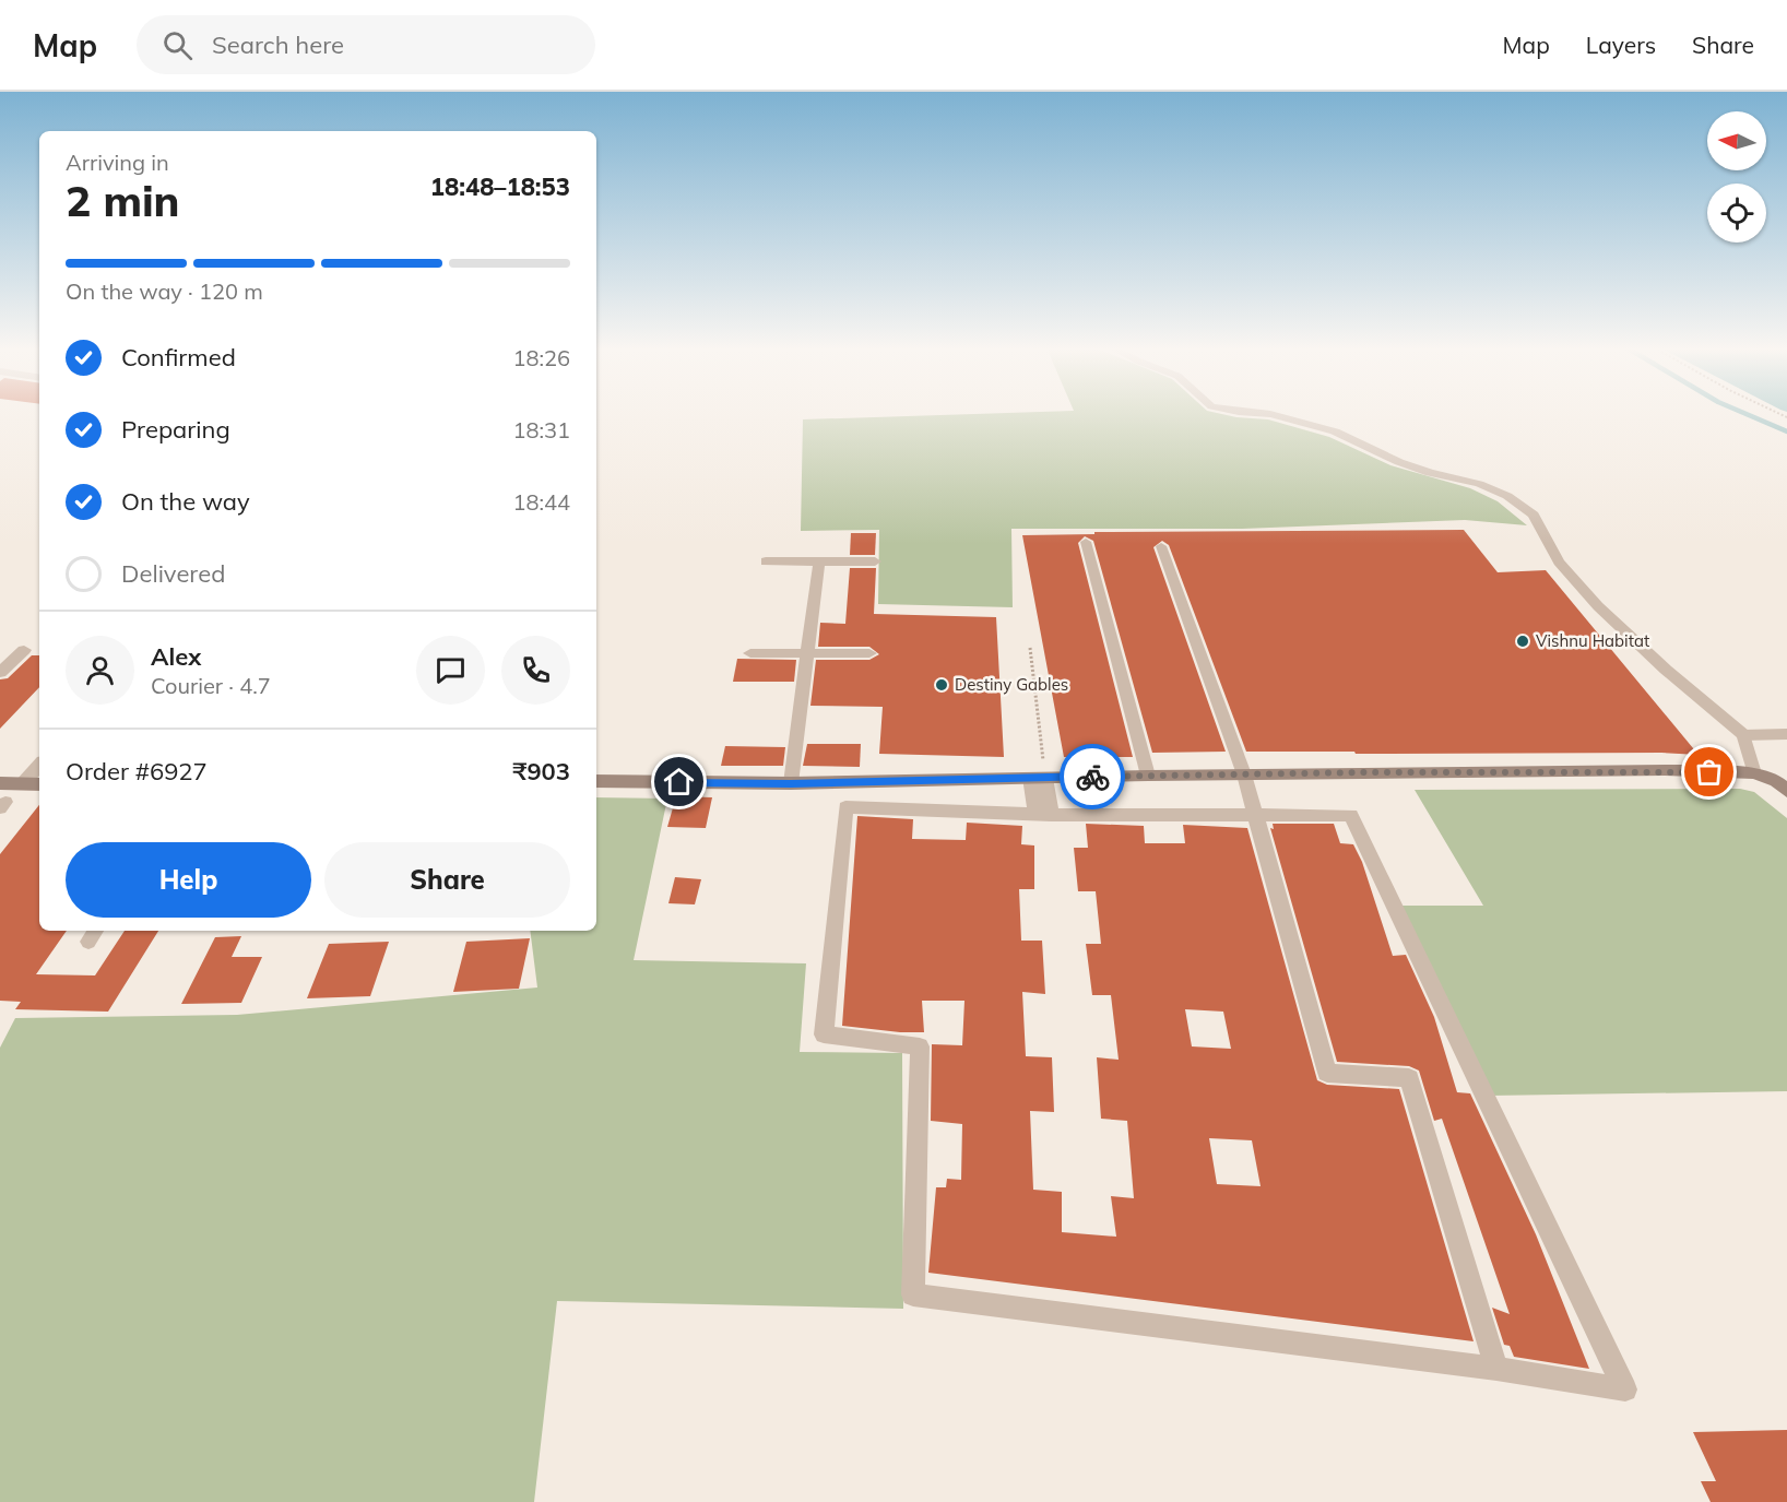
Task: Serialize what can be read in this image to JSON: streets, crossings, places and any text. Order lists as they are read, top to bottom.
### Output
{
  "places": ["Vishnu Habitat", "Destiny Gables"],
  "north": "left",
  "page": {
    "header": "Map",
    "search": "Search here",
    "nav": ["Map", "Layers", "Share"],
    "heading": ["2 min", "Arriving in", "18:48–18:53"],
    "panel": [
      "Alex",
      "Courier · 4.7",
      "Order #6927",
      "₹903"
    ],
    "bar": "On the way · 120 m",
    "list": [
      ["Confirmed", "18:26"],
      ["Preparing", "18:31"],
      ["On the way", "18:44"],
      "Delivered"
    ],
    "buttons": ["Help", "Share"]
  }
}
